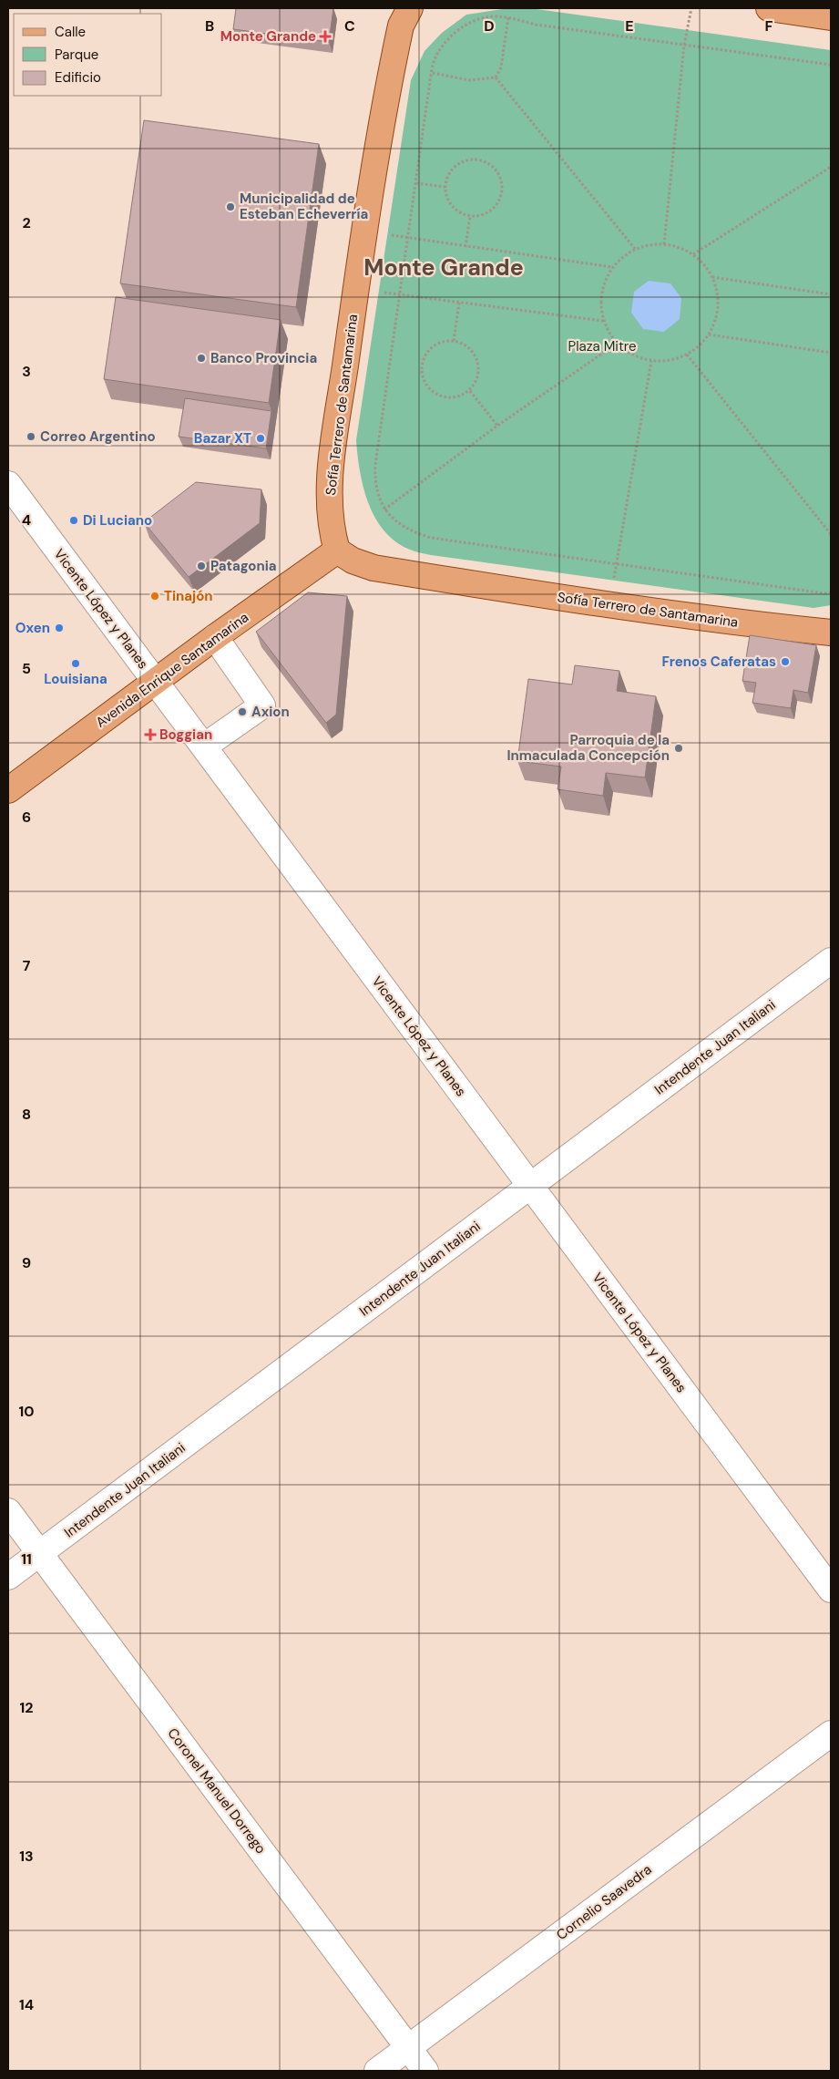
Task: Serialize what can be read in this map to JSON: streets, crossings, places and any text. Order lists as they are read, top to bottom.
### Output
{
  "streets": {
    "main road": ["Sofía Terrero de Santamarina", "Avenida Enrique Santamarina"],
    "street": [
      "Vicente López y Planes",
      "Intendente Juan Italiani",
      "Coronel Manuel Dorrego",
      "Cornelio Saavedra"
    ]
  },
  "crossings": [
    ["Sofía Terrero de Santamarina", "Avenida Enrique Santamarina"],
    ["Vicente López y Planes", "Avenida Enrique Santamarina"],
    ["Vicente López y Planes", "Intendente Juan Italiani"],
    ["Intendente Juan Italiani", "Coronel Manuel Dorrego"],
    ["Coronel Manuel Dorrego", "Cornelio Saavedra"]
  ],
  "districts": ["Monte Grande"],
  "parks": ["Plaza Mitre"],
  "places": {
    "health": ["Monte Grande", "Boggian"],
    "other": [
      "Municipalidad de Esteban Echeverría",
      "Banco Provincia",
      "Correo Argentino",
      "Bazar XT",
      "Di Luciano",
      "Patagonia",
      "Tinajón",
      "Oxen",
      "Frenos Caferatas",
      "Louisiana",
      "Axion",
      "Parroquia de la Inmaculada Concepción"
    ]
  },
  "legend": ["Calle", "Parque", "Edificio"],
  "grid": {
    "columns": [
      "B",
      "C",
      "D",
      "E",
      "F"
    ],
    "rows": [
      "2",
      "3",
      "4",
      "5",
      "6",
      "7",
      "8",
      "9",
      "10",
      "11",
      "12",
      "13",
      "14"
    ]
  }
}
